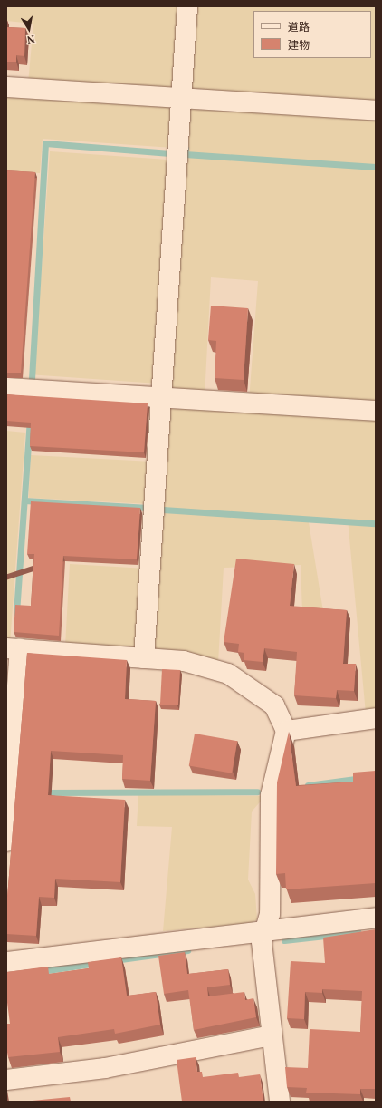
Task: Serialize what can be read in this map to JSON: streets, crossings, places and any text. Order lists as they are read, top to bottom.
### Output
{
  "legend": ["道路", "建物"],
  "north": "bottom"
}
